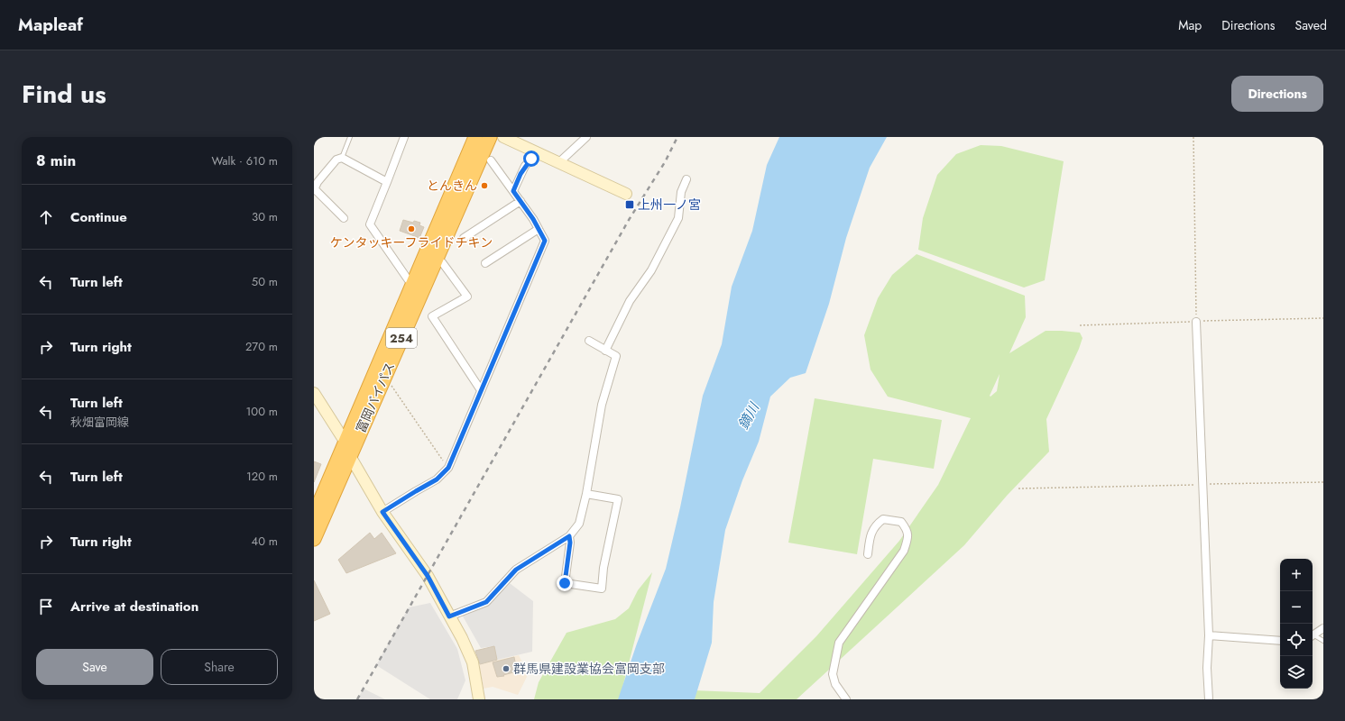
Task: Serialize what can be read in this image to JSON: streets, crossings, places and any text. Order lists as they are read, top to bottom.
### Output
{
  "streets": {
    "highway": ["254", "富岡バイパス"]
  },
  "water": ["鏑川"],
  "places": {
    "other": ["とんきん", "ケンタッキーフライドチキン", "群馬県建設業協会富岡支部"],
    "transit": ["上州一ノ宮"]
  },
  "page": {
    "header": "Mapleaf",
    "nav": ["Map", "Directions", "Saved"],
    "title": "Find us",
    "buttons": [
      "Directions",
      ["Save", "Share"]
    ],
    "heading": ["8 min", "Walk · 610 m"],
    "list": [
      ["Continue", "30 m"],
      ["Turn left", "50 m"],
      ["Turn right", "270 m"],
      ["Turn left", "秋畑富岡線", "100 m"],
      ["Turn left", "120 m"],
      ["Turn right", "40 m"],
      "Arrive at destination"
    ],
    "map_buttons": ["+", "−"]
  }
}
